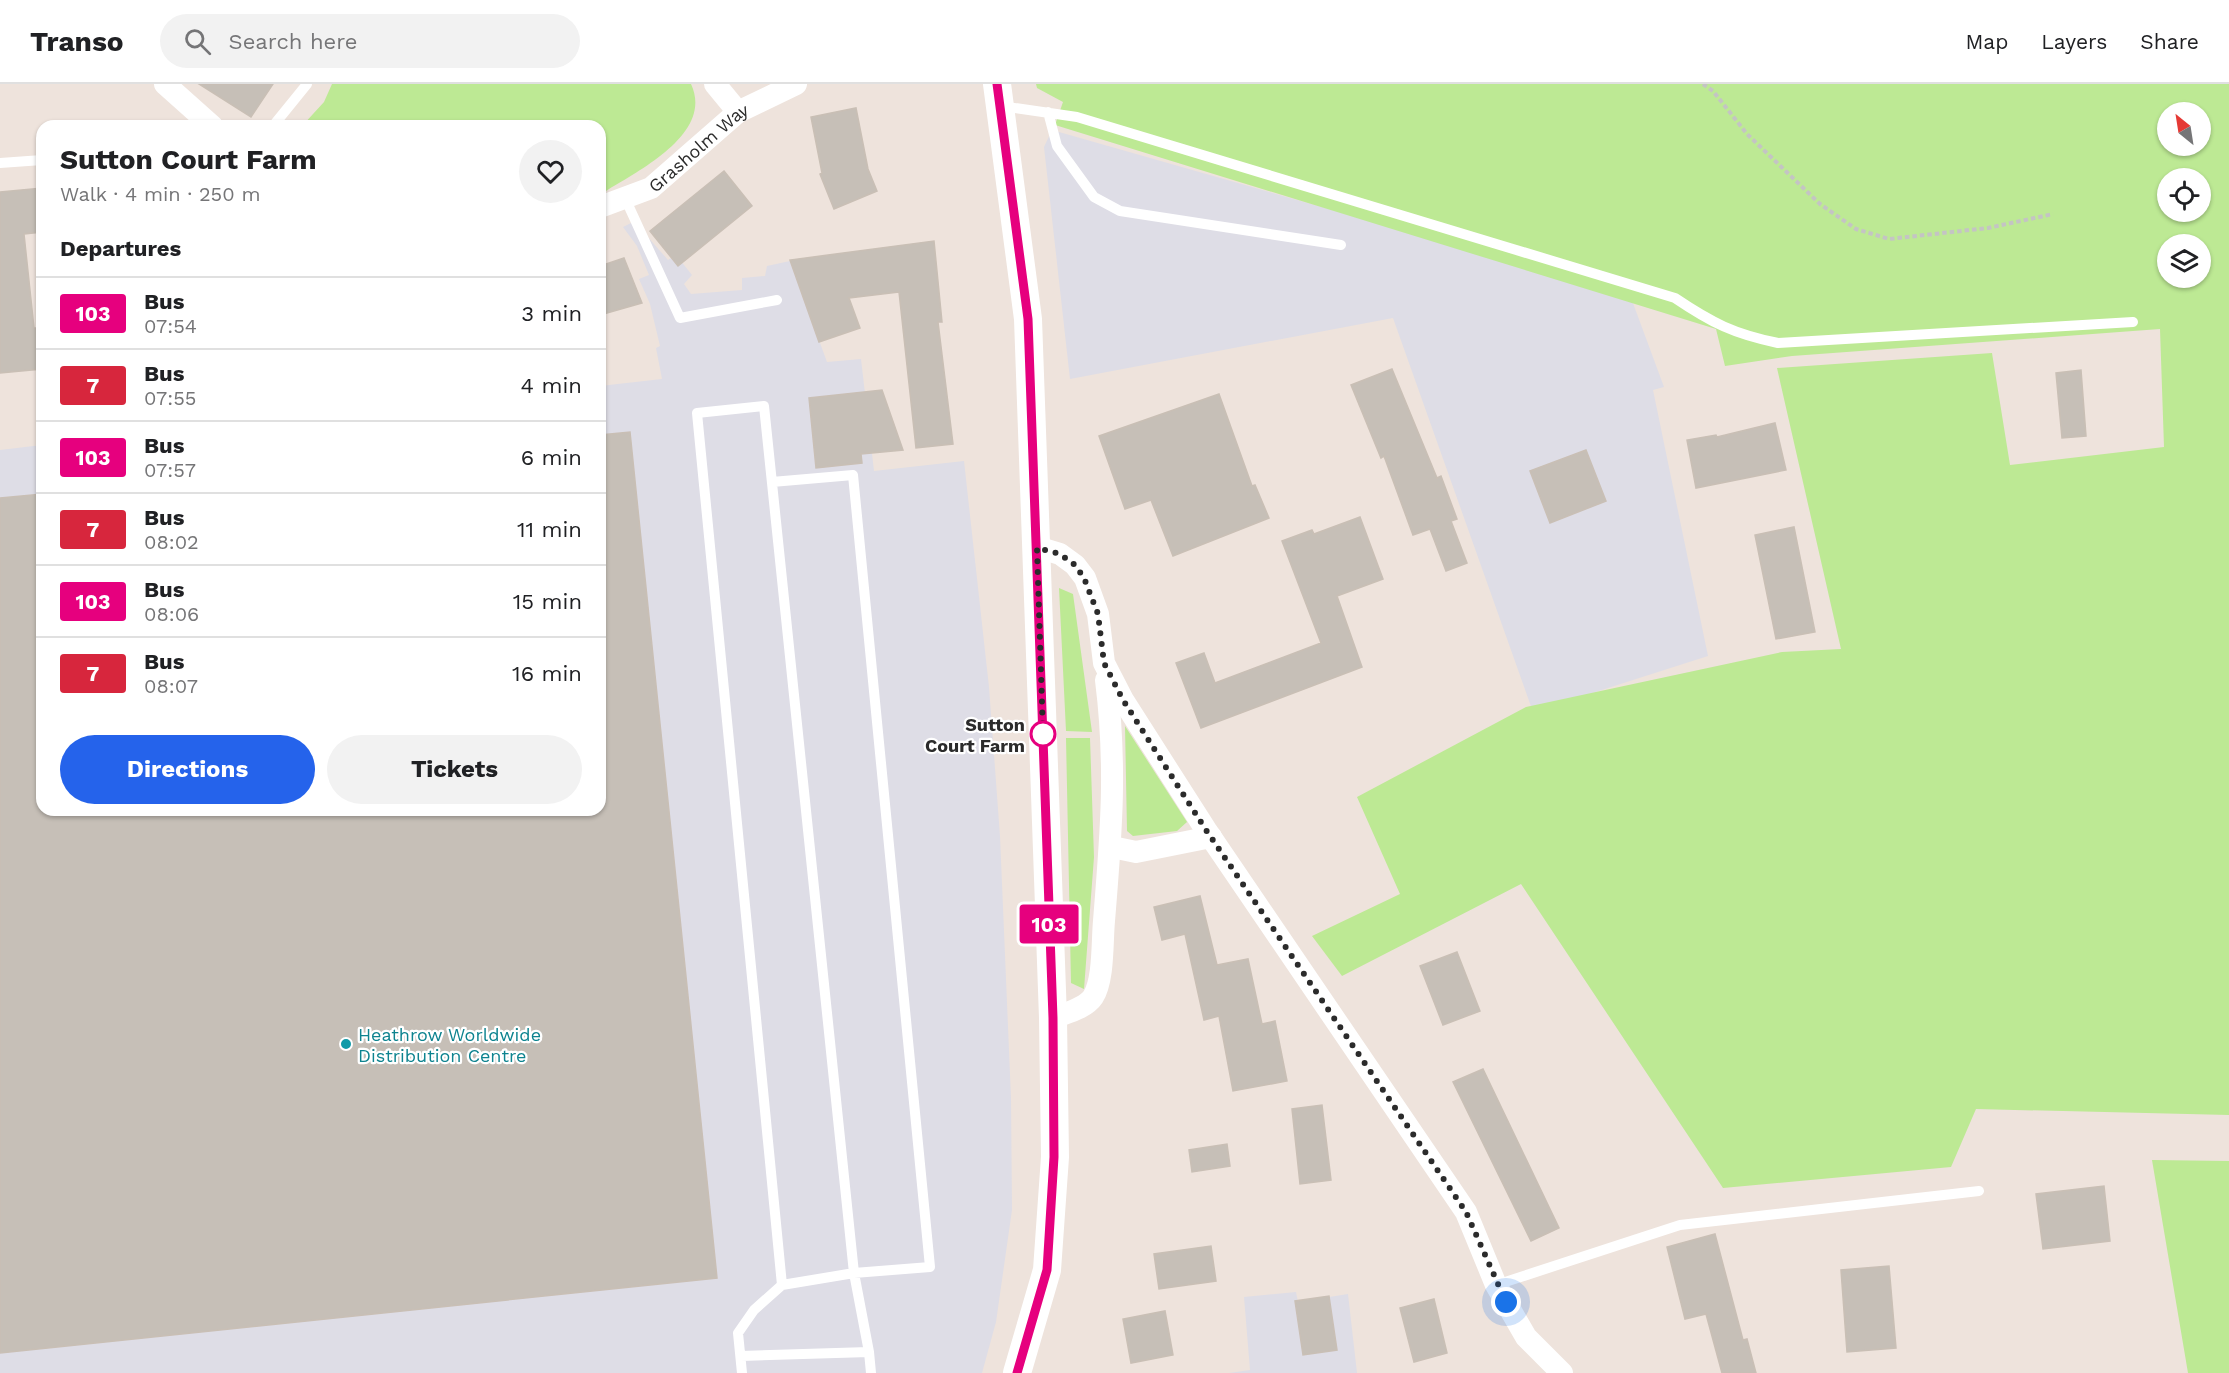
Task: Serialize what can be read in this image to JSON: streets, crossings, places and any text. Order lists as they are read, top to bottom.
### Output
{
  "streets": {
    "street": ["Grasholm Way"]
  },
  "places": ["Sutton Court Farm", "Heathrow Worldwide Distribution Centre"],
  "lines": ["bus line 103"],
  "north": "top left",
  "page": {
    "header": "Transo",
    "search": "Search here",
    "nav": ["Map", "Layers", "Share"],
    "on_map": "103",
    "heading": [
      ["Sutton Court Farm", "Walk · 4 min · 250 m"],
      "Departures"
    ],
    "list": [
      {
        "mark": "103",
        "name": "Bus",
        "note": "07:54",
        "value": "3 min"
      },
      {
        "mark": "7",
        "name": "Bus",
        "note": "07:55",
        "value": "4 min"
      },
      {
        "mark": "103",
        "name": "Bus",
        "note": "07:57",
        "value": "6 min"
      },
      {
        "mark": "7",
        "name": "Bus",
        "note": "08:02",
        "value": "11 min"
      },
      {
        "mark": "103",
        "name": "Bus",
        "note": "08:06",
        "value": "15 min"
      },
      {
        "mark": "7",
        "name": "Bus",
        "note": "08:07",
        "value": "16 min"
      }
    ],
    "buttons": ["Directions", "Tickets"]
  }
}
